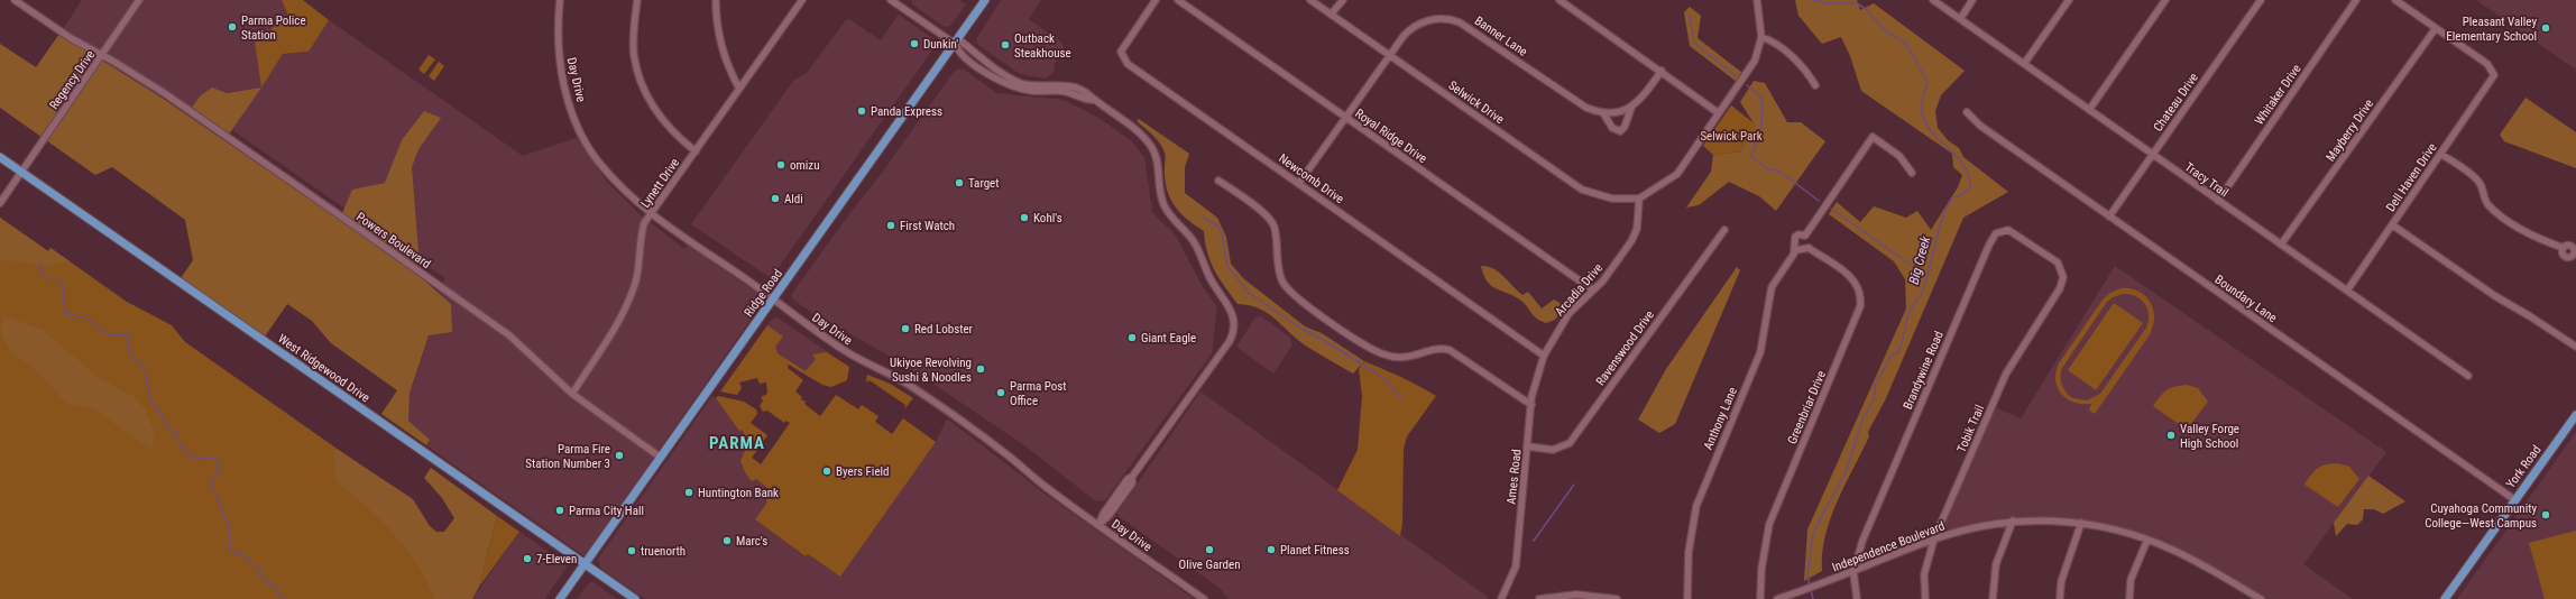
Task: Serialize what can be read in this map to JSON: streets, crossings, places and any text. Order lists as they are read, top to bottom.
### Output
{
  "streets": {
    "main road": ["Ridge Road", "West Ridgewood Drive", "York Road"],
    "street": [
      "Banner Lane",
      "Regency Drive",
      "Day Drive",
      "Whitaker Drive",
      "Selwick Drive",
      "Chateau Drive",
      "Mayberry Drive",
      "Royal Ridge Drive",
      "Dell Haven Drive",
      "Newcomb Drive",
      "Tracy Trail",
      "Lynett Drive",
      "Powers Boulevard",
      "Arcadia Drive",
      "Boundary Lane",
      "Ravenswood Drive",
      "Brandywine Road",
      "Greenbriar Drive",
      "Anthony Lane",
      "Tobik Trail",
      "Ames Road",
      "Independence Boulevard"
    ]
  },
  "crossings": [
    ["Banner Lane", "Selwick Drive"],
    ["Banner Lane", "Royal Ridge Drive"],
    ["Banner Lane", "Newcomb Drive"],
    ["Regency Drive", "Powers Boulevard"],
    ["Regency Drive", "West Ridgewood Drive"],
    ["Day Drive", "Lynett Drive"],
    ["Day Drive", "Ridge Road"],
    ["Whitaker Drive", "Tracy Trail"],
    ["Selwick Drive", "Arcadia Drive"],
    ["Chateau Drive", "Tracy Trail"],
    ["Chateau Drive", "Boundary Lane"],
    ["Mayberry Drive", "Dell Haven Drive"],
    ["Mayberry Drive", "Tracy Trail"],
    ["Royal Ridge Drive", "Arcadia Drive"],
    ["Dell Haven Drive", "Tracy Trail"],
    ["Newcomb Drive", "Arcadia Drive"],
    ["Newcomb Drive", "Ames Road"],
    ["Lynett Drive", "Powers Boulevard"],
    ["Powers Boulevard", "Ridge Road"],
    ["Arcadia Drive", "Ames Road"],
    ["Ridge Road", "West Ridgewood Drive"],
    ["Boundary Lane", "York Road"],
    ["Ravenswood Drive", "Ames Road"],
    ["Brandywine Road", "Tobik Trail"],
    ["Brandywine Road", "Independence Boulevard"],
    ["Tobik Trail", "Independence Boulevard"]
  ],
  "districts": ["PARMA"],
  "water": ["Big Creek"],
  "parks": ["Selwick Park"],
  "places": [
    "Parma Police Station",
    "Pleasant Valley Elementary School",
    "Dunkin'",
    "Outback Steakhouse",
    "Panda Express",
    "omizu",
    "Target",
    "Aldi",
    "Kohl's",
    "First Watch",
    "Red Lobster",
    "Giant Eagle",
    "Ukiyoe Revolving Sushi & Noodles",
    "Parma Post Office",
    "Valley Forge High School",
    "Parma Fire Station Number 3",
    "Byers Field",
    "Huntington Bank",
    "Parma City Hall",
    "Cuyahoga Community College—West Campus",
    "Marc's",
    "Olive Garden",
    "Planet Fitness",
    "truenorth",
    "7-Eleven"
  ]
}
